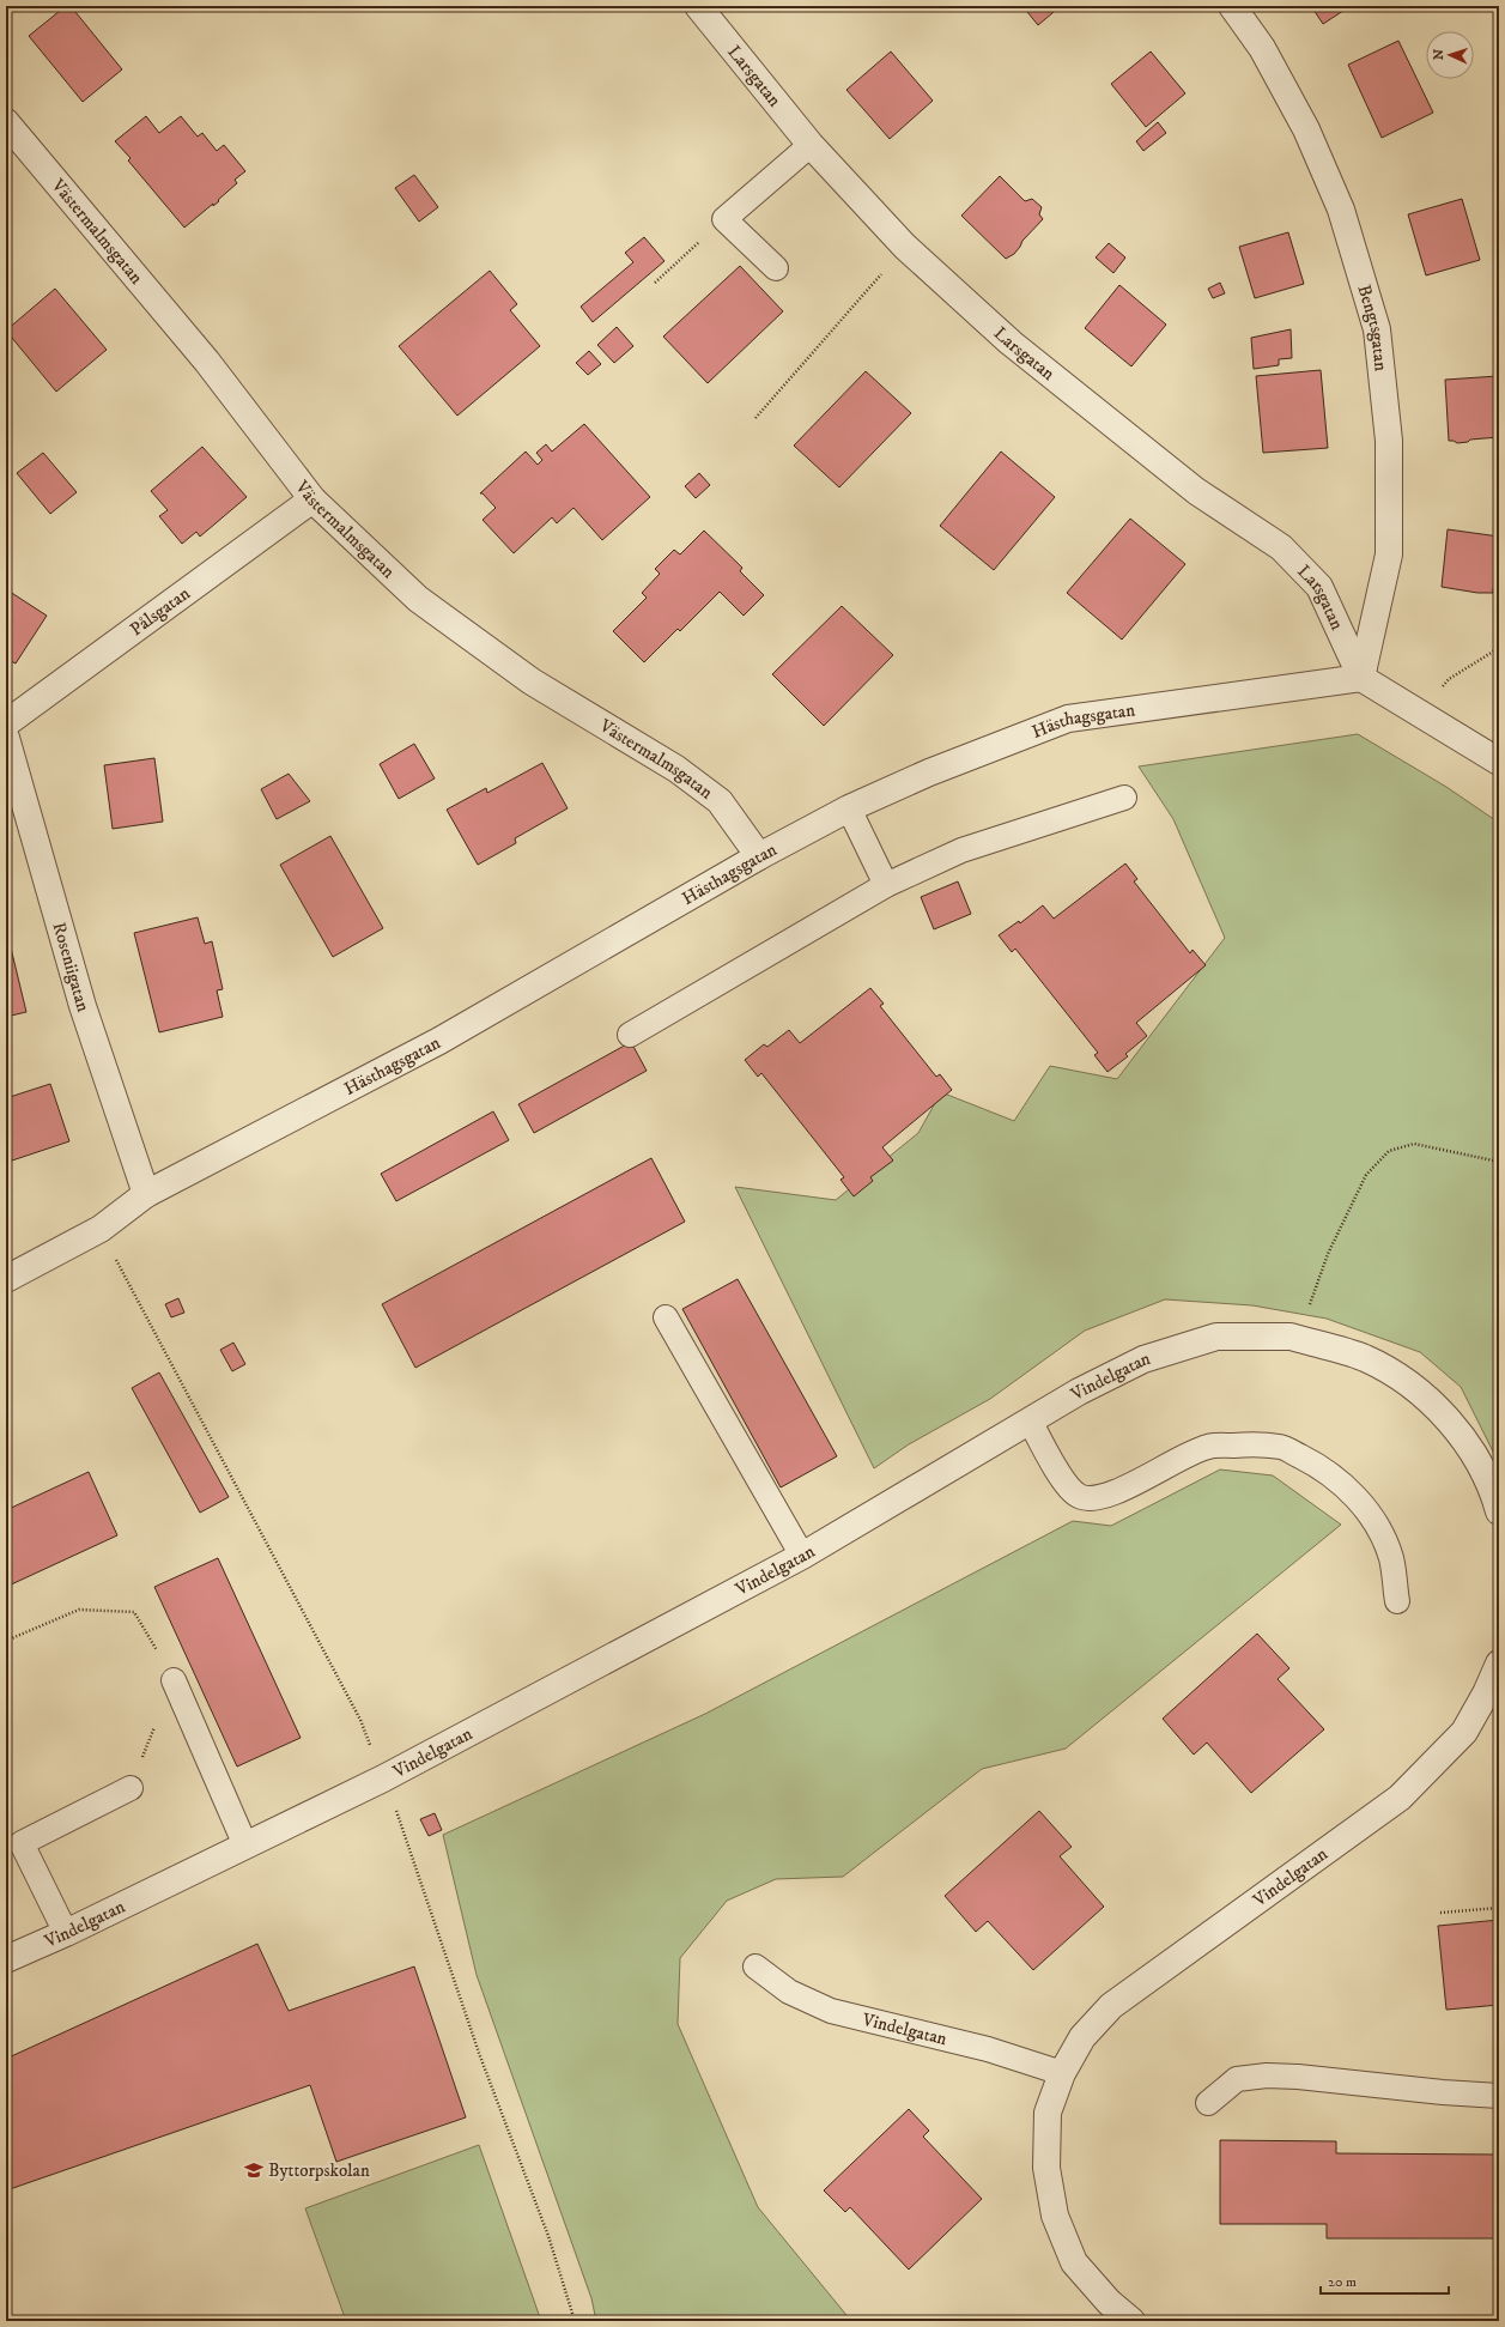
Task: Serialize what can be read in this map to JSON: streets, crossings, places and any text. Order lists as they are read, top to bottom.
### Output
{
  "streets": {
    "street": [
      "Larsgatan",
      "Västermalmsgatan",
      "Bengtsgatan",
      "Pålsgatan",
      "Hästhagsgatan",
      "Roseniigatan",
      "Vindelgatan"
    ]
  },
  "crossings": [
    ["Larsgatan", "Bengtsgatan"],
    ["Larsgatan", "Hästhagsgatan"],
    ["Västermalmsgatan", "Pålsgatan"],
    ["Västermalmsgatan", "Hästhagsgatan"],
    ["Bengtsgatan", "Hästhagsgatan"],
    ["Hästhagsgatan", "Roseniigatan"]
  ],
  "places": {
    "school or university": ["Byttorpskolan"]
  },
  "scale_bar": "20 m",
  "north": "left"
}
